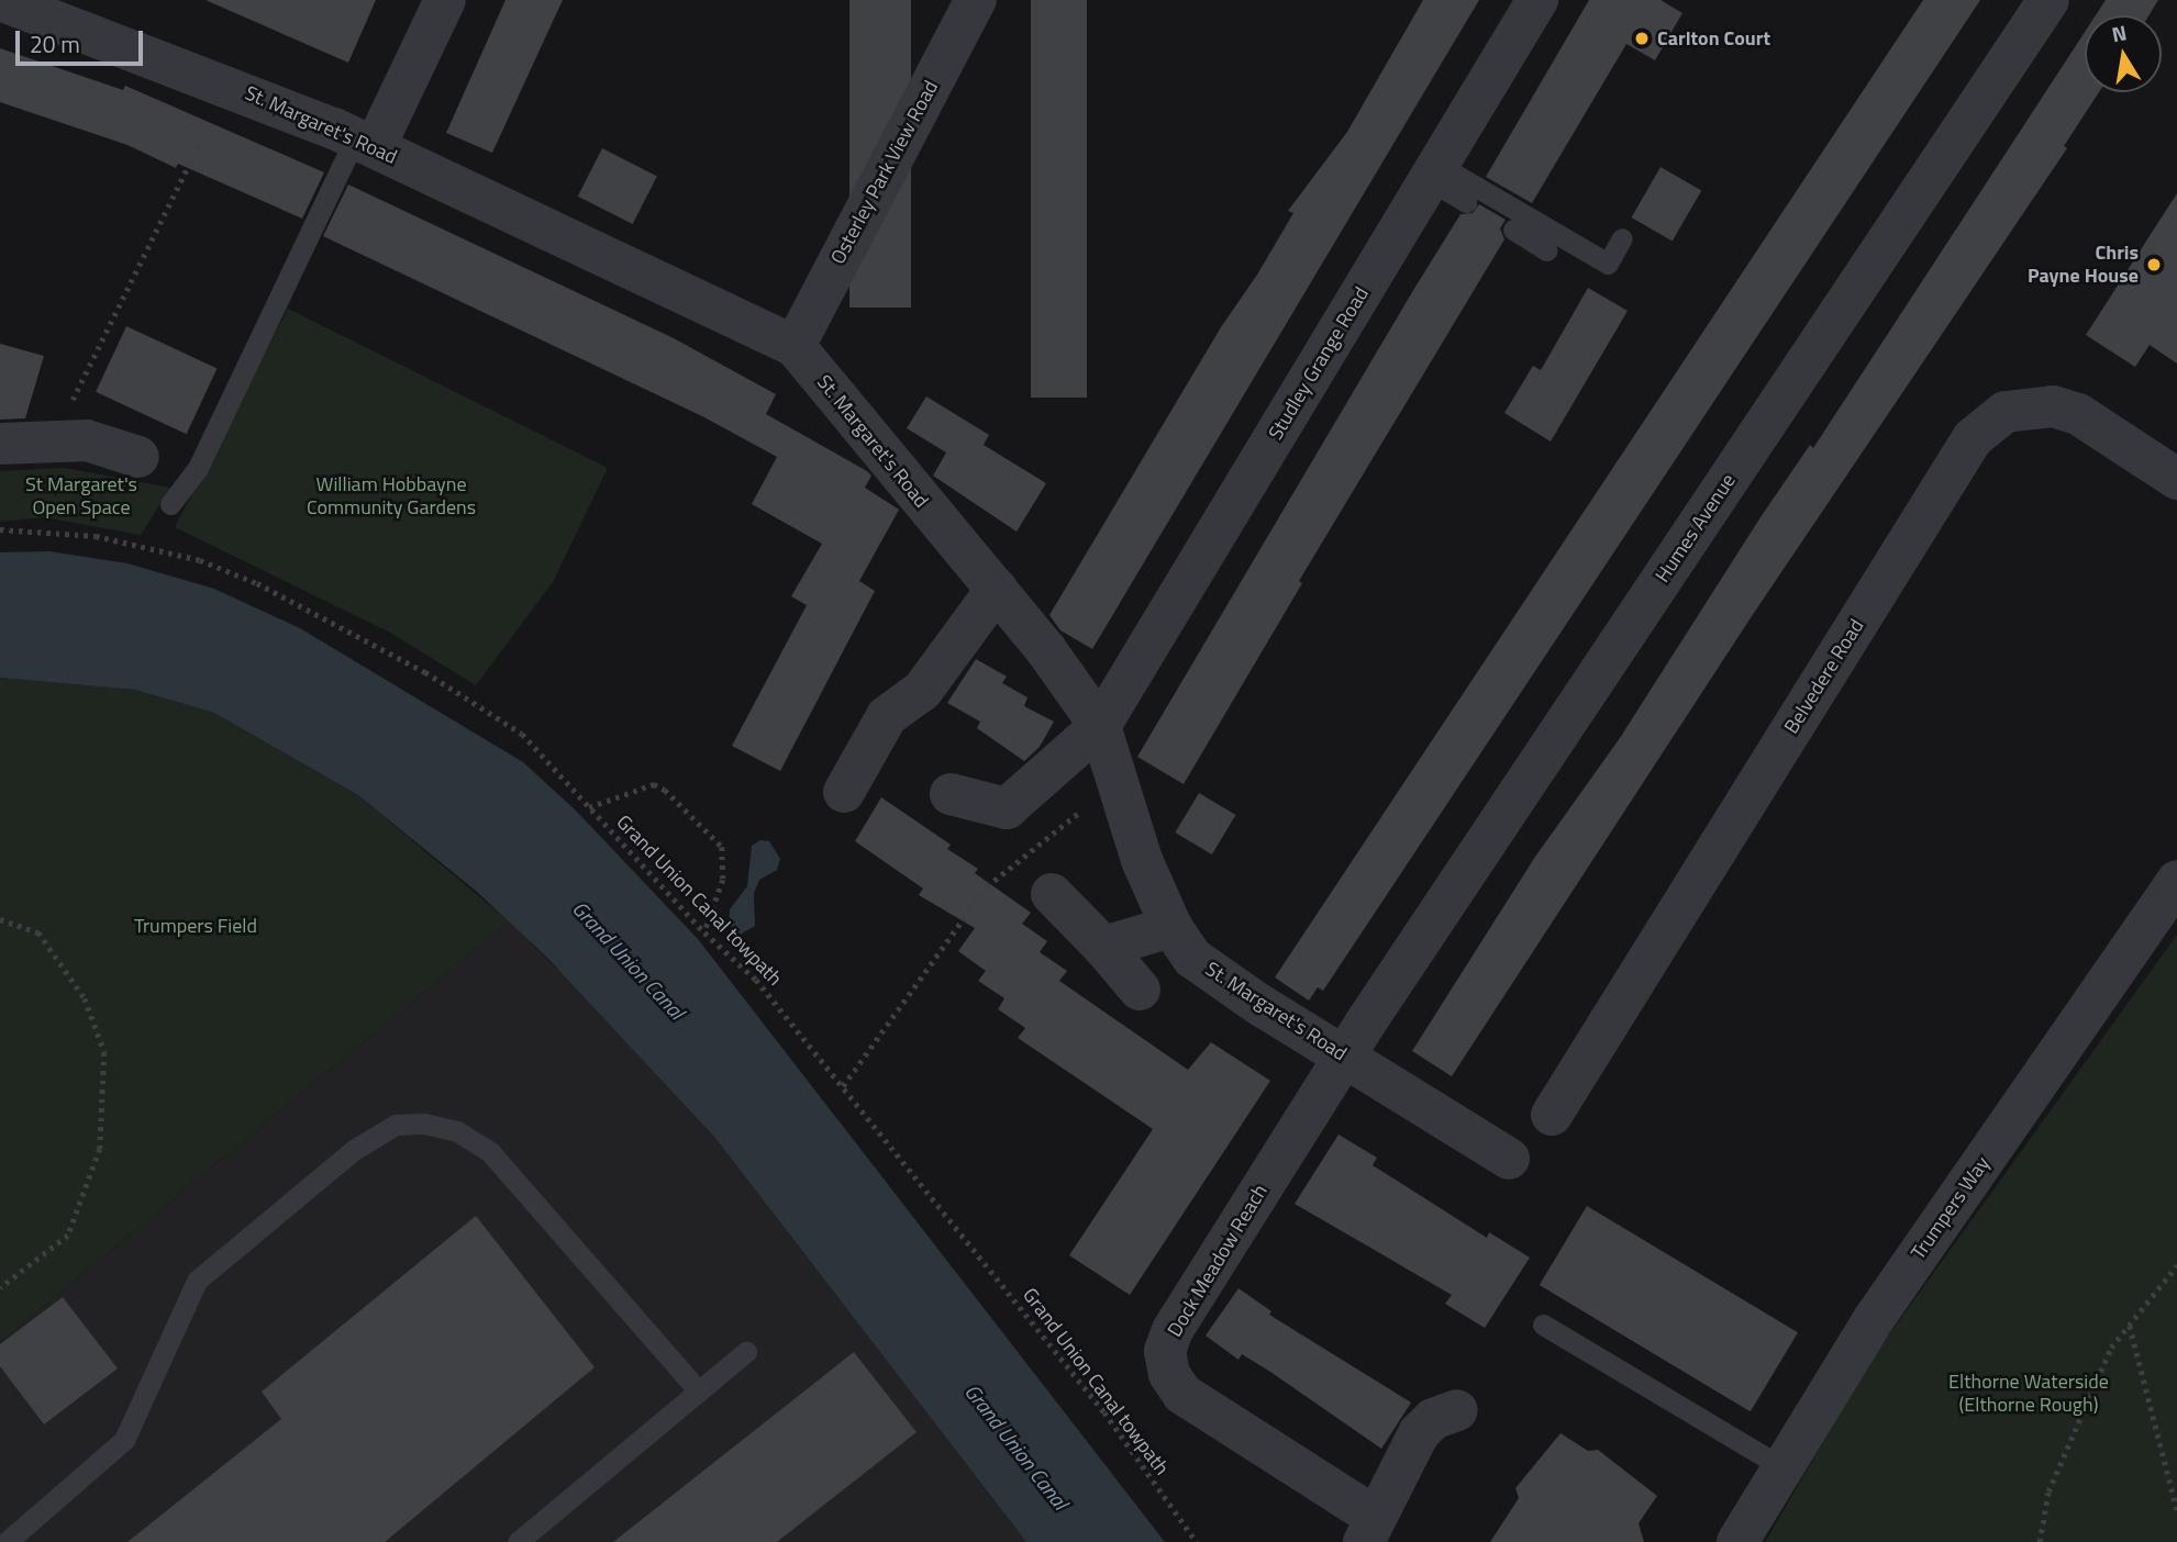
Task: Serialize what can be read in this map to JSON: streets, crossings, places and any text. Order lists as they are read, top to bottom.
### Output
{
  "streets": {
    "street": [
      "St. Margaret's Road",
      "Osterley Park View Road",
      "Studley Grange Road",
      "Humes Avenue",
      "Belvedere Road",
      "Trumpers Way",
      "Dock Meadow Reach"
    ],
    "path": ["Grand Union Canal towpath"]
  },
  "crossings": [
    ["St. Margaret's Road", "Osterley Park View Road"],
    ["St. Margaret's Road", "Studley Grange Road"],
    ["St. Margaret's Road", "Humes Avenue"],
    ["St. Margaret's Road", "Dock Meadow Reach"],
    ["Humes Avenue", "Dock Meadow Reach"]
  ],
  "water": ["Grand Union Canal"],
  "parks": [
    "St Margaret's Open Space",
    "William Hobbayne Community Gardens",
    "Trumpers Field",
    "Elthorne Waterside (Elthorne Rough)"
  ],
  "places": ["Carlton Court", "Chris Payne House"],
  "scale_bar": "20 m",
  "north": "top"
}
